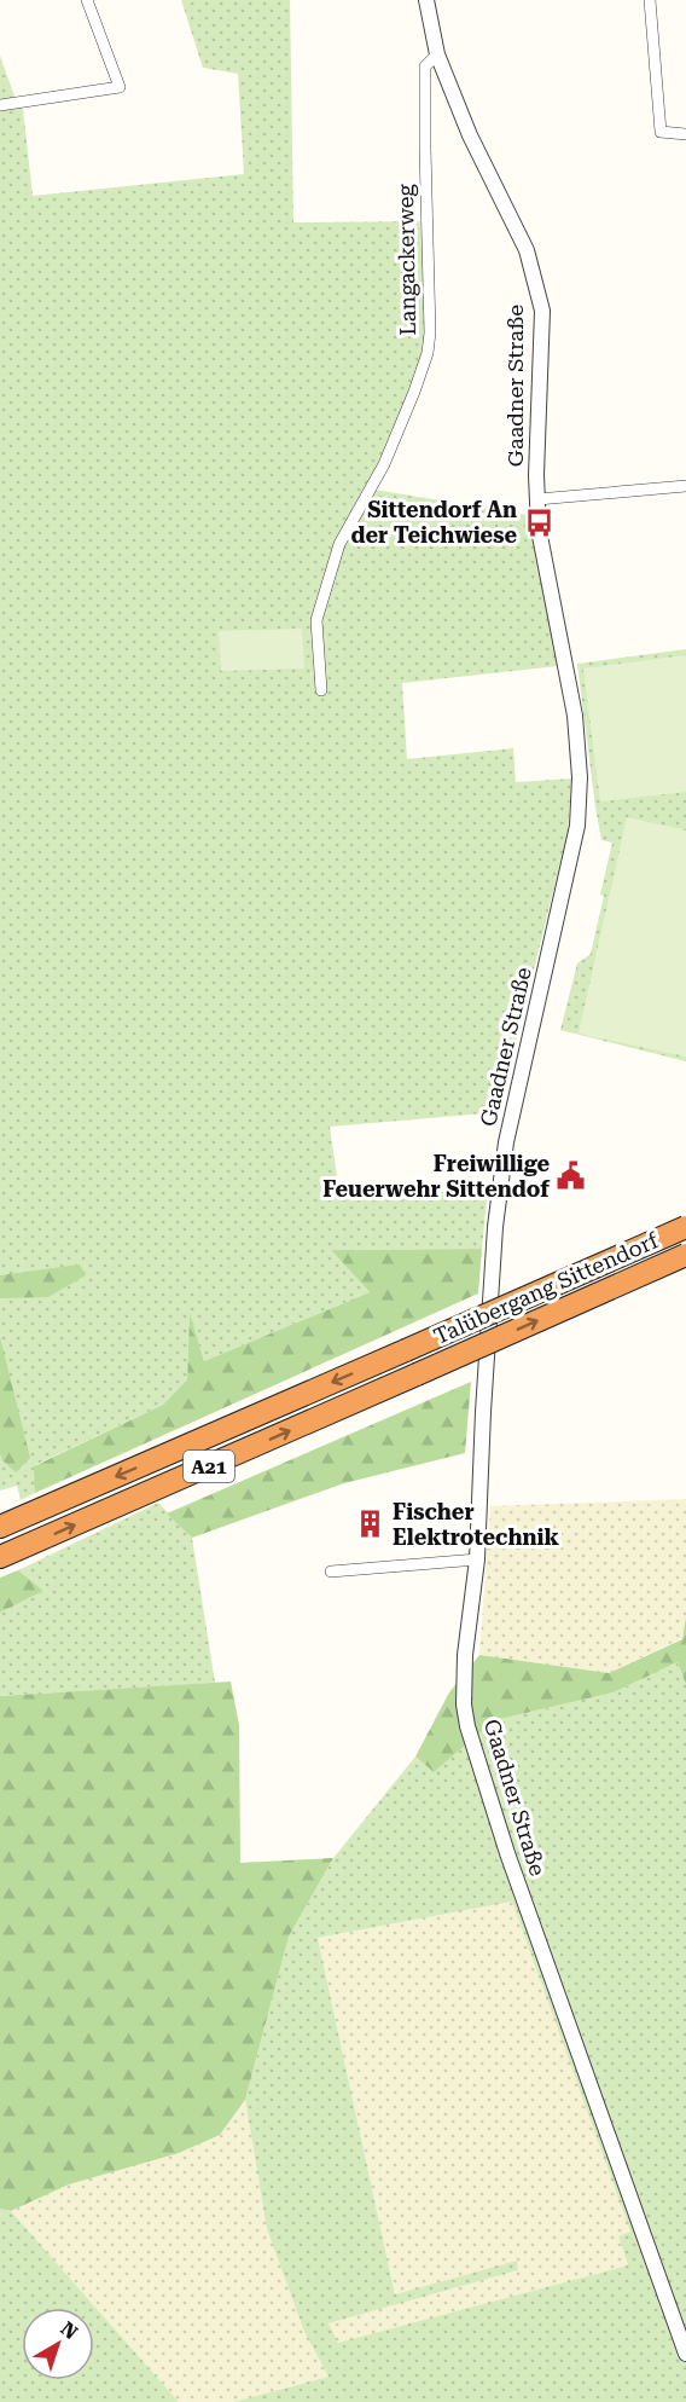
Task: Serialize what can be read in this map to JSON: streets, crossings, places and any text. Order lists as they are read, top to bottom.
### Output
{
  "streets": {
    "highway": ["Talübergang Sittendorf", "A21"],
    "street": ["Langackerweg", "Gaadner Straße"]
  },
  "crossings": [
    ["Langackerweg", "Gaadner Straße"]
  ],
  "places": {
    "bus stop": ["Sittendorf An der Teichwiese"],
    "public building": ["Freiwillige Feuerwehr Sittendof"],
    "building": ["Fischer Elektrotechnik"]
  },
  "north": "top right"
}
